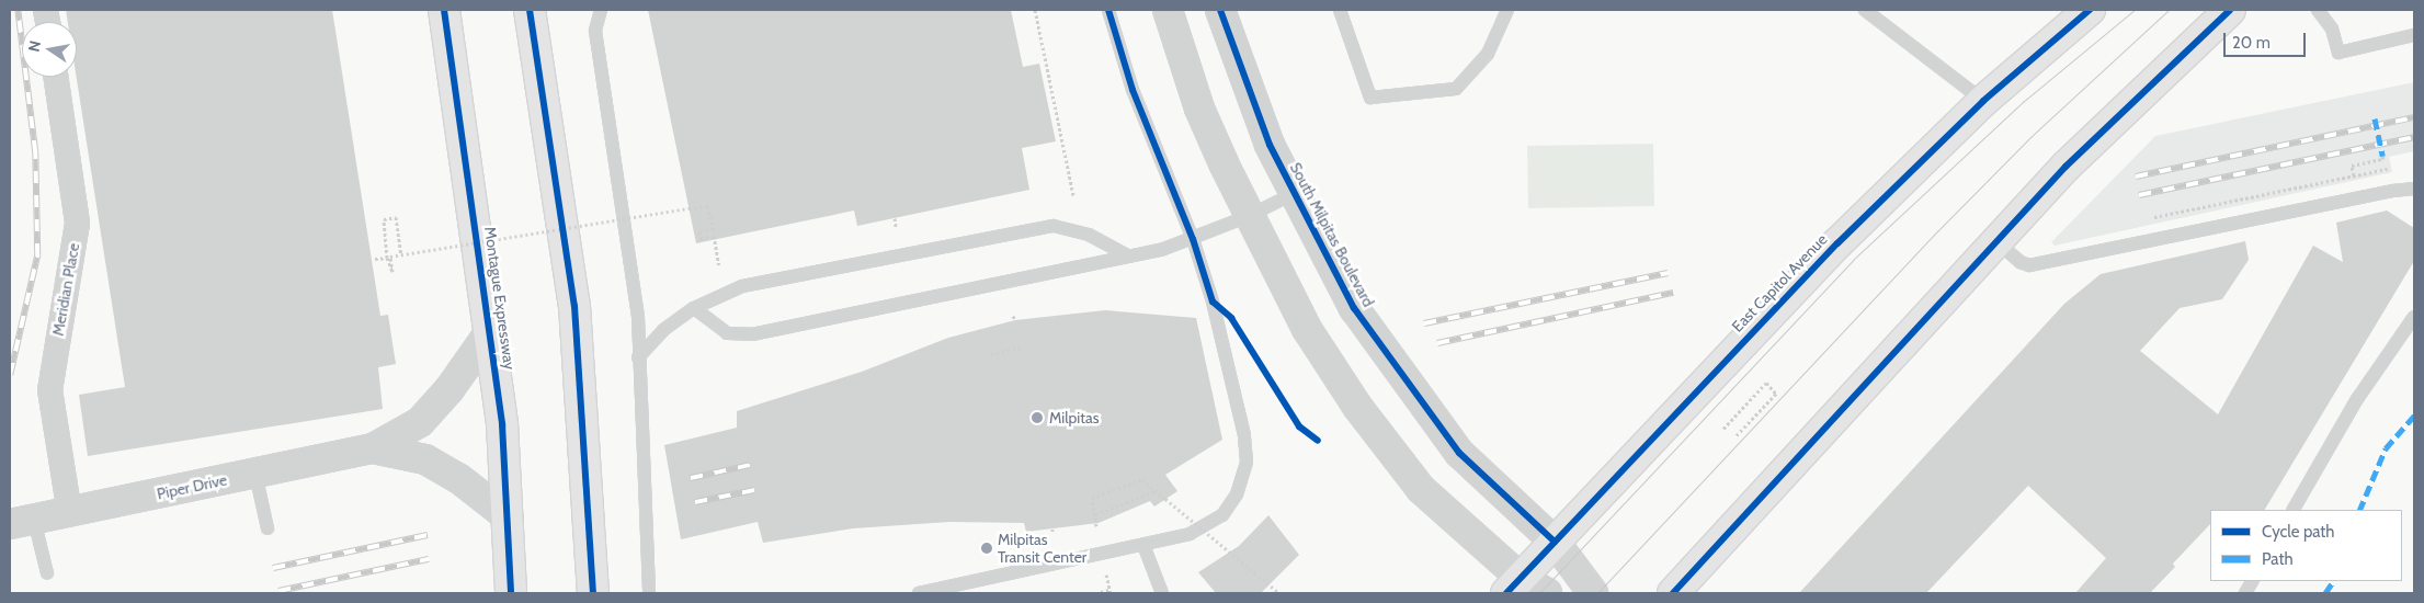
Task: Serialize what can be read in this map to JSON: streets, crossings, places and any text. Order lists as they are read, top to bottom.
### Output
{
  "streets": {
    "main road": ["East Capitol Avenue", "Montague Expressway"],
    "street": ["South Milpitas Boulevard", "Meridian Place", "Piper Drive"]
  },
  "crossings": [
    ["South Milpitas Boulevard", "East Capitol Avenue"],
    ["Meridian Place", "Piper Drive"],
    ["Montague Expressway", "Piper Drive"]
  ],
  "places": ["Milpitas", "Milpitas Transit Center"],
  "legend": ["Cycle path", "Path"],
  "scale_bar": "20 m",
  "north": "left"
}
